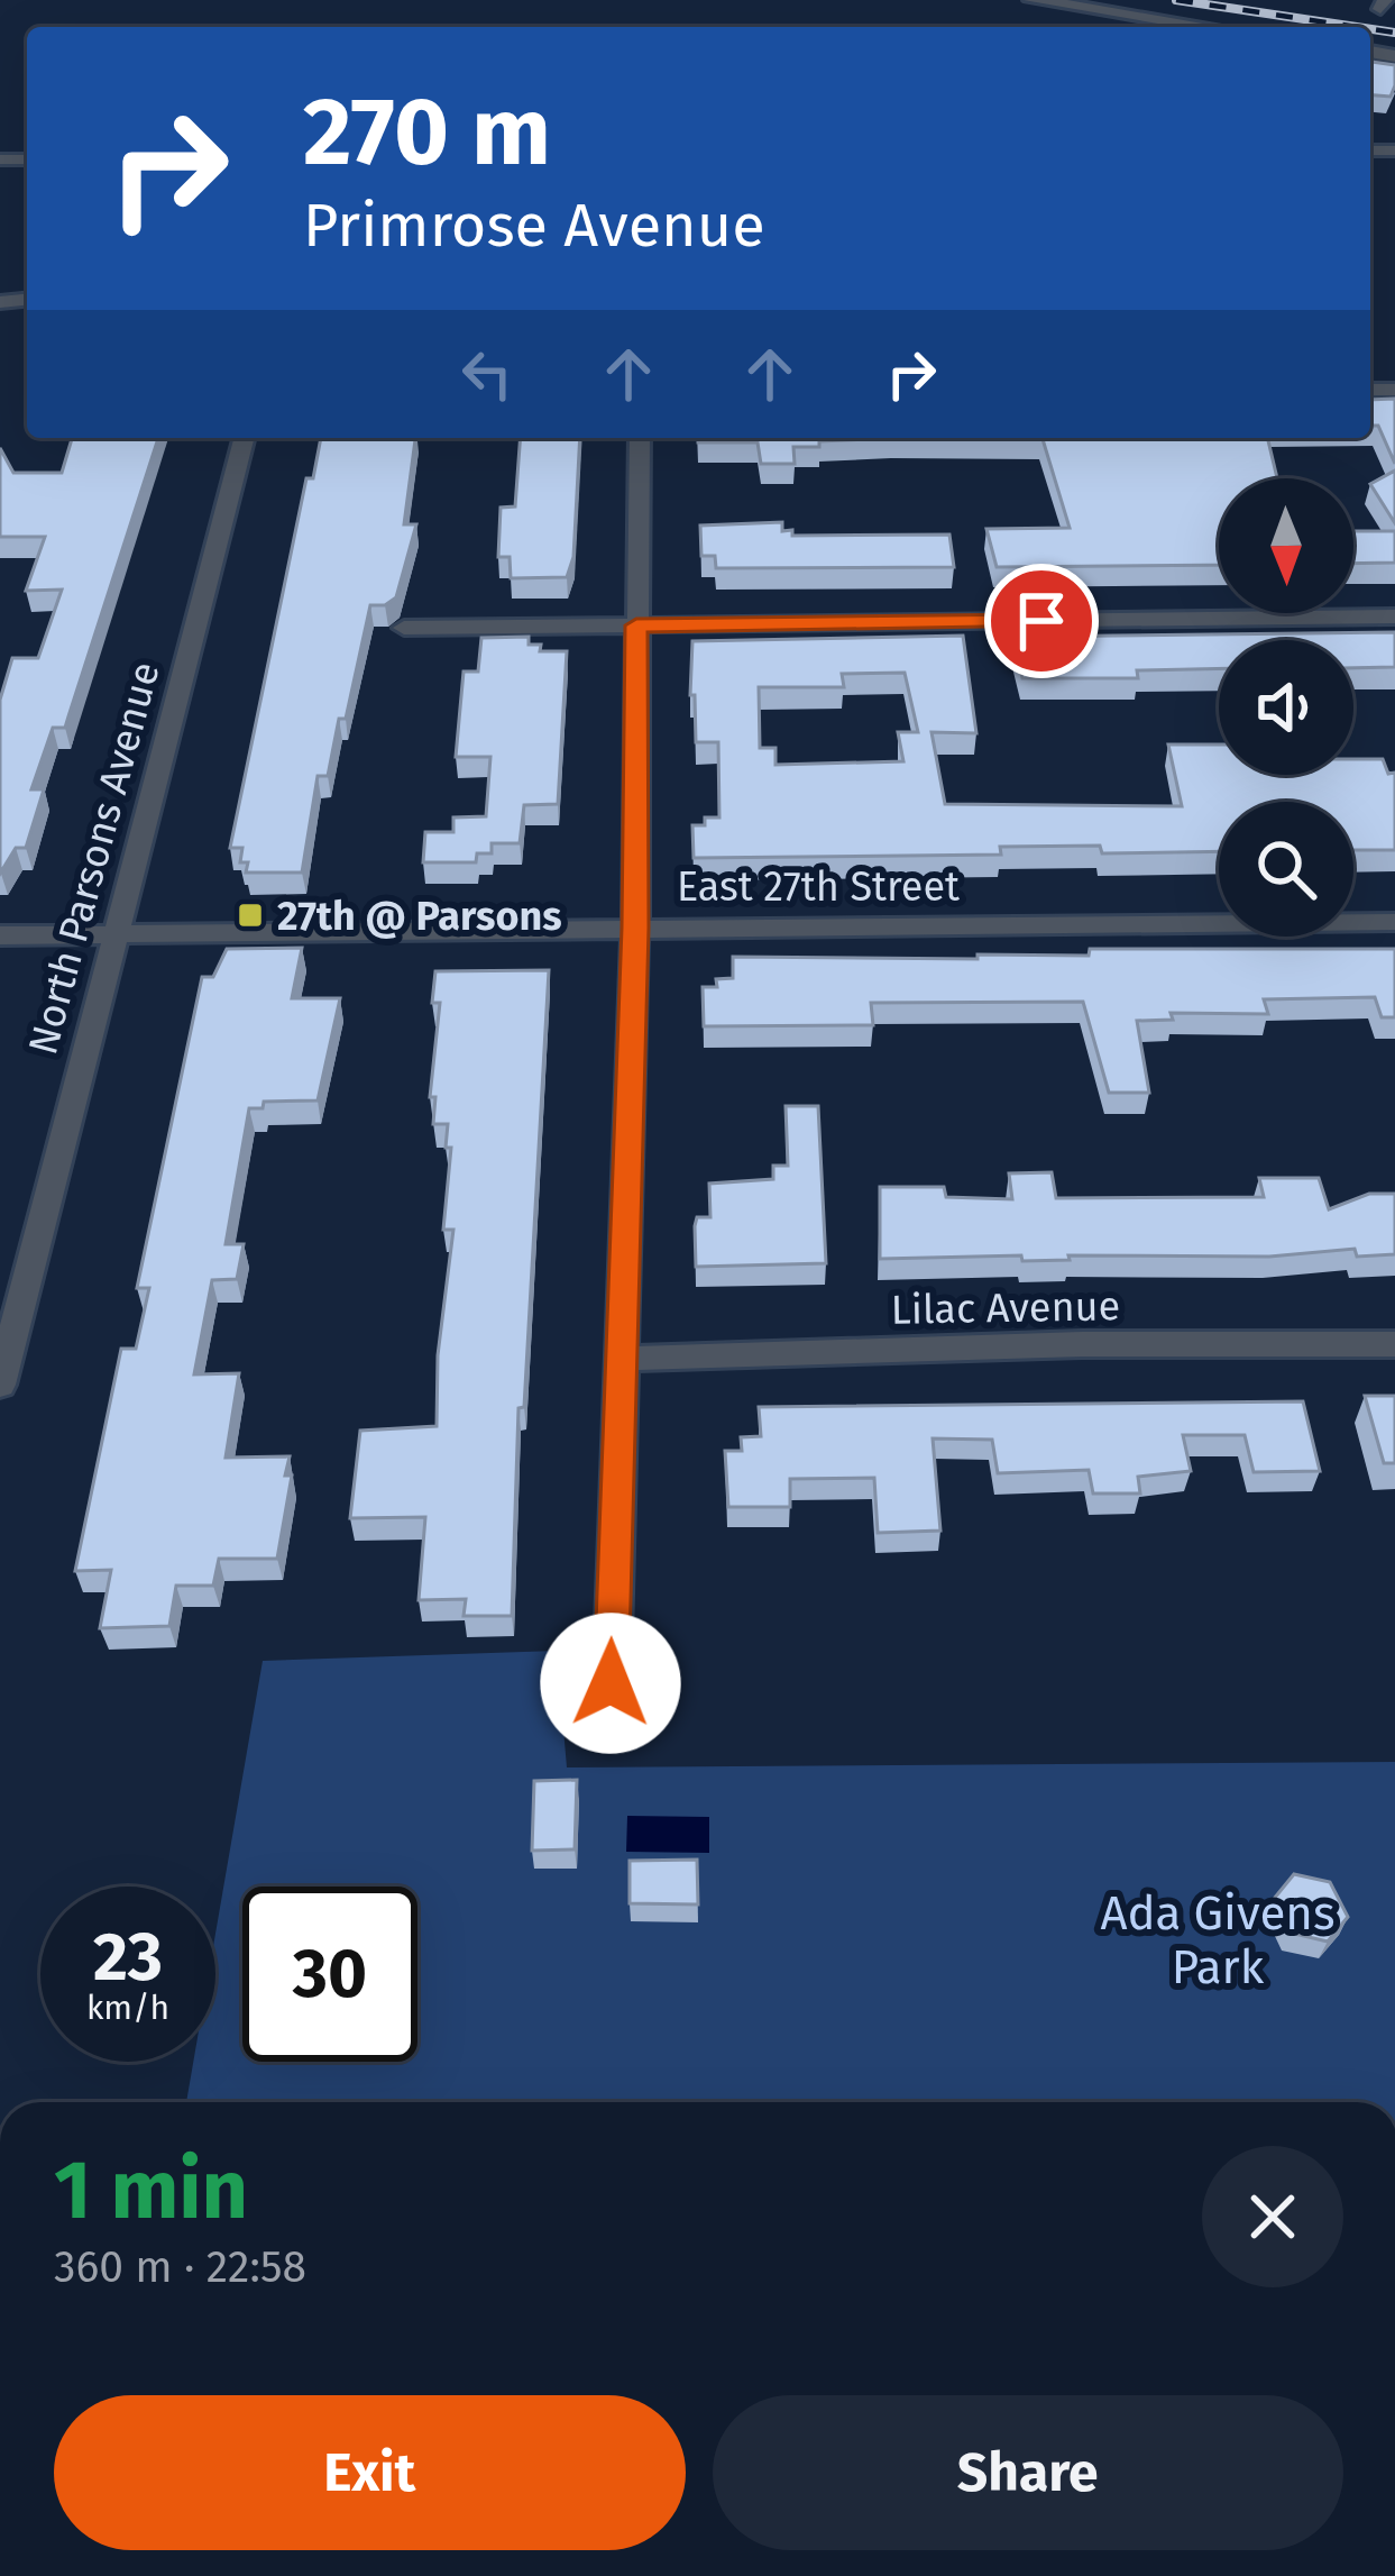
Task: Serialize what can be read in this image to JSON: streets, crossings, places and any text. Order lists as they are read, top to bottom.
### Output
{
  "streets": {
    "street": ["North Parsons Avenue", "East 27th Street", "Lilac Avenue"]
  },
  "crossings": [
    ["North Parsons Avenue", "East 27th Street"]
  ],
  "parks": ["Ada Givens Park"],
  "places": {
    "transit": ["27th @ Parsons"]
  },
  "north": "bottom",
  "page": {
    "turn": ["270 m", "Primrose Avenue"],
    "speed": "23 km/h",
    "limit": "30",
    "heading": ["1 min", "360 m · 22:58"],
    "buttons": ["Exit", "Share"]
  }
}
